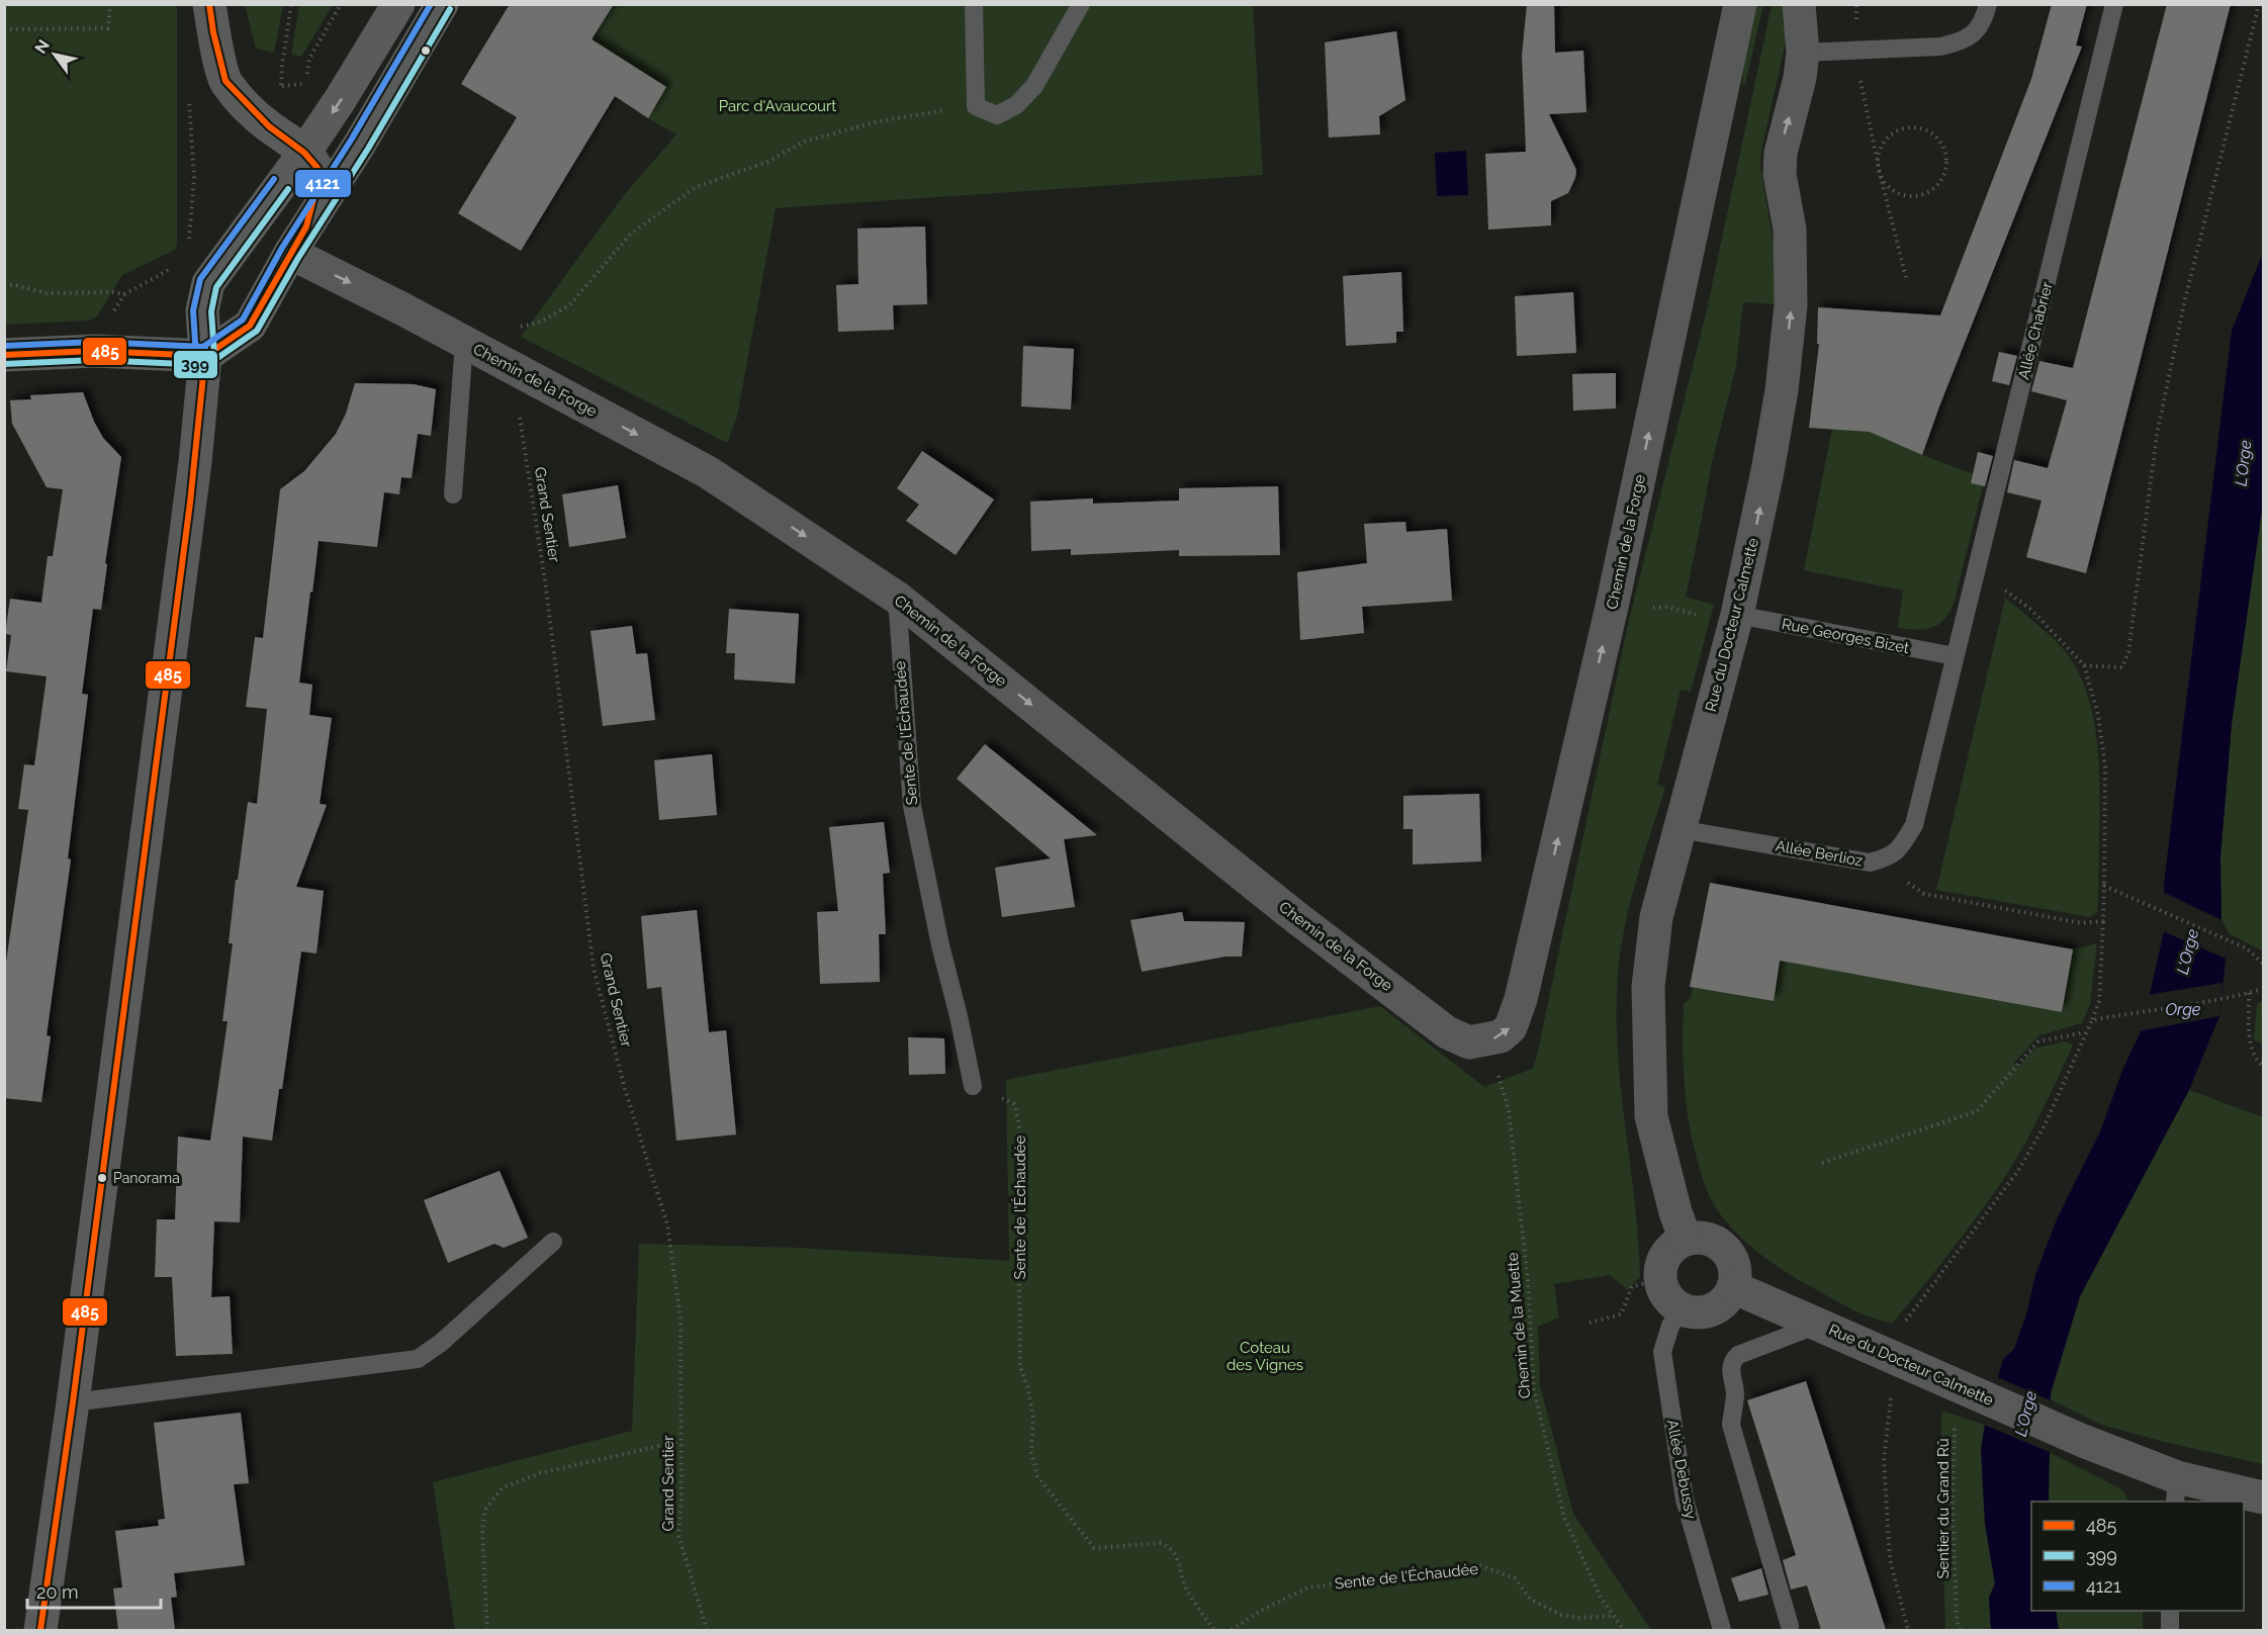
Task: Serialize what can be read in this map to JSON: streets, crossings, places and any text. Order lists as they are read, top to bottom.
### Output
{
  "streets": {
    "street": ["Chemin de la Forge", "Rue du Docteur Calmette"],
    "lane": [
      "Allée Chabrier",
      "Rue Georges Bizet",
      "Sente de l'Échaudée",
      "Allée Berlioz",
      "Allée Debussy"
    ],
    "path": ["Grand Sentier", "Chemin de la Muette", "Sentier du Grand Rû"]
  },
  "crossings": [
    ["Allée Chabrier", "Rue Georges Bizet"],
    ["Chemin de la Forge", "Grand Sentier"],
    ["Chemin de la Forge", "Sente de l'Échaudée"],
    ["Chemin de la Forge", "Chemin de la Muette"],
    ["Rue du Docteur Calmette", "Rue Georges Bizet"],
    ["Rue du Docteur Calmette", "Allée Berlioz"],
    ["Rue du Docteur Calmette", "Allée Debussy"],
    ["Rue du Docteur Calmette", "Sentier du Grand Rû"],
    ["Sente de l'Échaudée", "Chemin de la Muette"]
  ],
  "water": ["L'Orge", "Orge"],
  "parks": ["Parc d'Avaucourt", "Coteau des Vignes"],
  "places": ["Panorama"],
  "lines": ["transit line 485", "transit line 4121", "transit line 399"],
  "legend": ["485", "399", "4121"],
  "scale_bar": "20 m",
  "north": "top left"
}
